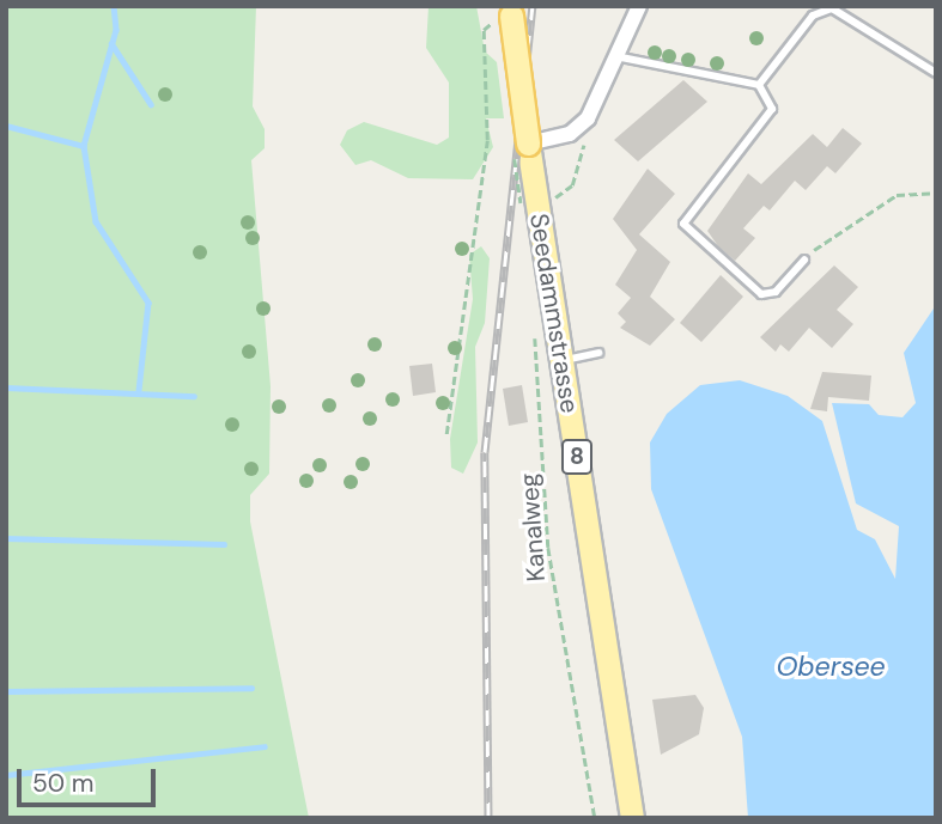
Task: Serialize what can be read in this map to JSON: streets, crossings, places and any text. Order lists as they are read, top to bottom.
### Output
{
  "streets": {
    "main road": ["Seedammstrasse", "8"],
    "path": ["Kanalweg"]
  },
  "water": ["Obersee"],
  "scale_bar": "50 m"
}
